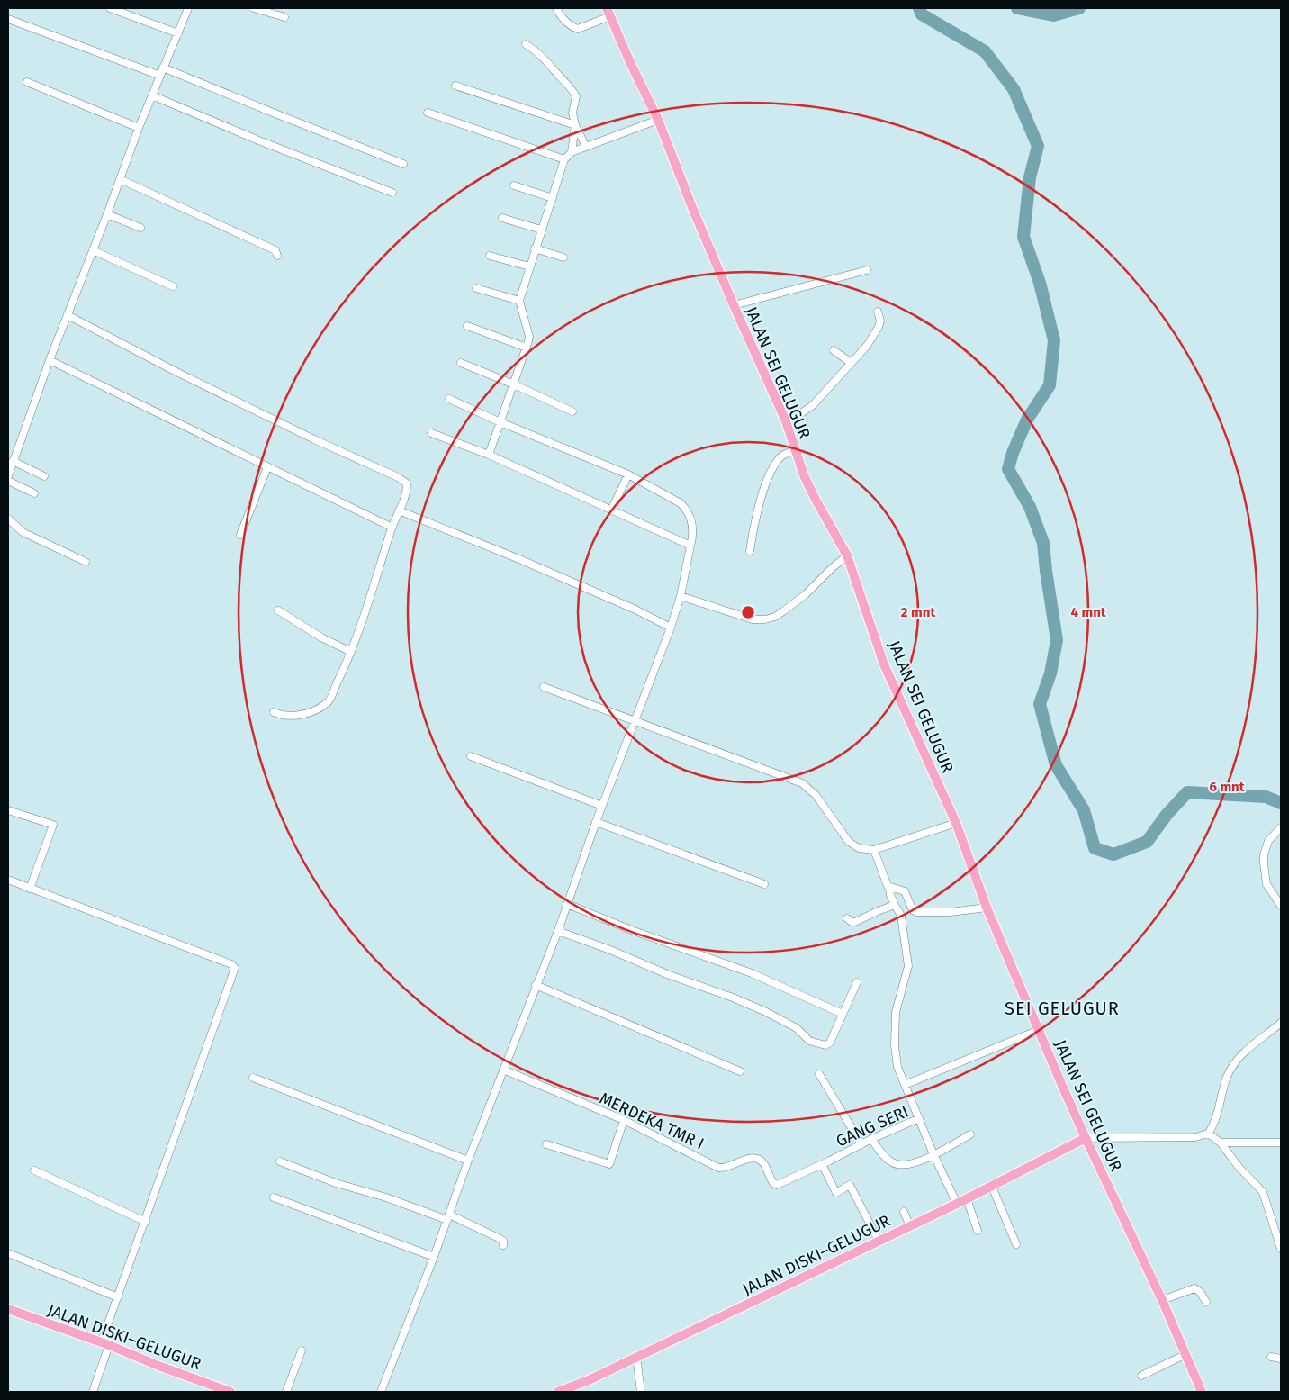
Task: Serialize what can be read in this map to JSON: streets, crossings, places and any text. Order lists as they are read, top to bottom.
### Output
{
  "streets": {
    "main road": ["JALAN SEI GELUGUR", "JALAN DISKI–GELUGUR"],
    "street": ["MERDEKA TMR I", "GANG SERI"]
  },
  "crossings": [
    ["JALAN SEI GELUGUR", "JALAN DISKI–GELUGUR"],
    ["MERDEKA TMR I", "GANG SERI"],
    ["GANG SERI", "JALAN DISKI–GELUGUR"]
  ],
  "districts": ["SEI GELUGUR"],
  "rings": ["2 mnt", "4 mnt", "6 mnt"]
}
